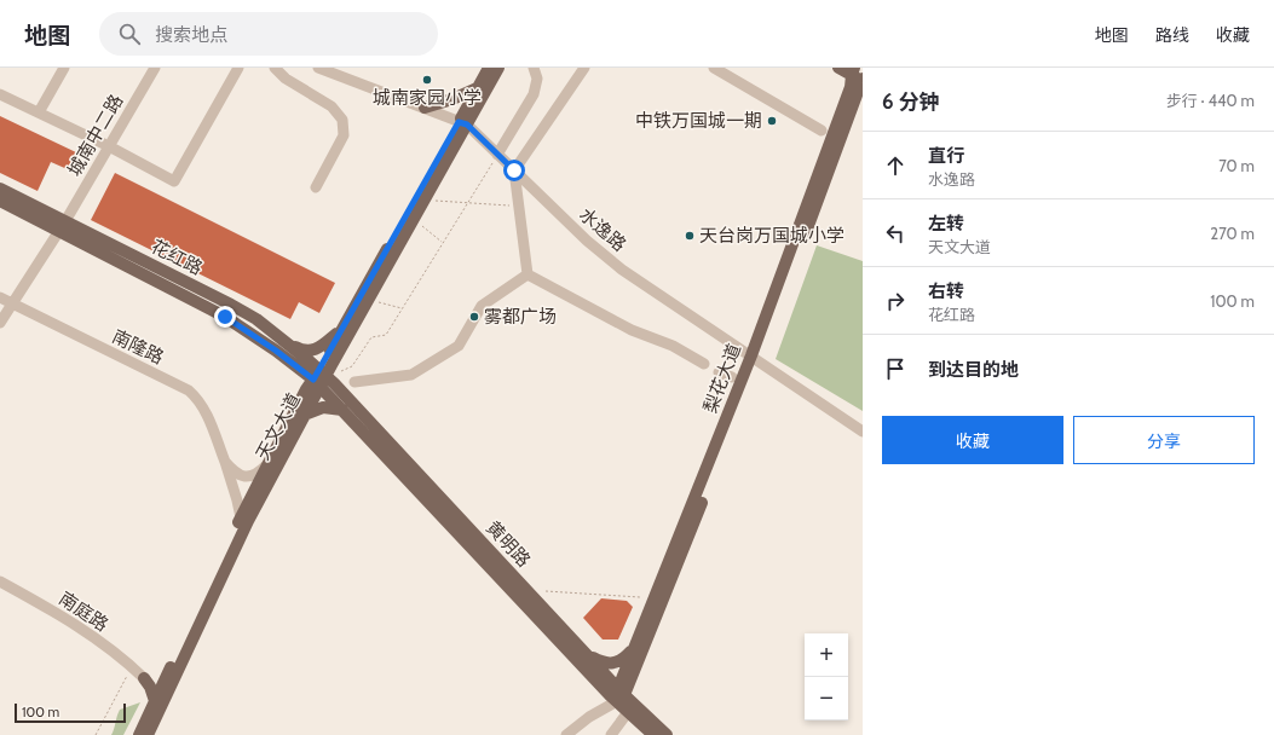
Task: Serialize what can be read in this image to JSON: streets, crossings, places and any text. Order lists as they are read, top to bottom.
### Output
{
  "streets": {
    "main road": [
      "花红路",
      "梨花大道",
      "天文大道",
      "黄明路"
    ],
    "street": [
      "城南中二路",
      "水逸路",
      "南隆路",
      "南庭路"
    ]
  },
  "crossings": [
    ["城南中二路", "花红路"],
    ["城南中二路", "南隆路"],
    ["水逸路", "梨花大道"],
    ["水逸路", "天文大道"],
    ["花红路", "天文大道"],
    ["花红路", "黄明路"],
    ["南隆路", "天文大道"],
    ["梨花大道", "黄明路"],
    ["天文大道", "黄明路"]
  ],
  "places": [
    "城南家园小学",
    "中铁万国城一期",
    "天台岗万国城小学",
    "雾都广场"
  ],
  "scale_bar": "100 m",
  "page": {
    "header": "地图",
    "search": "搜索地点",
    "nav": ["地图", "路线", "收藏"],
    "heading": ["6 分钟", "步行 · 440 m"],
    "list": [
      ["直行", "水逸路", "70 m"],
      ["左转", "天文大道", "270 m"],
      ["右转", "花红路", "100 m"],
      "到达目的地"
    ],
    "buttons": ["收藏", "分享"],
    "map_buttons": ["+", "−"],
    "scale": "100 m"
  }
}
